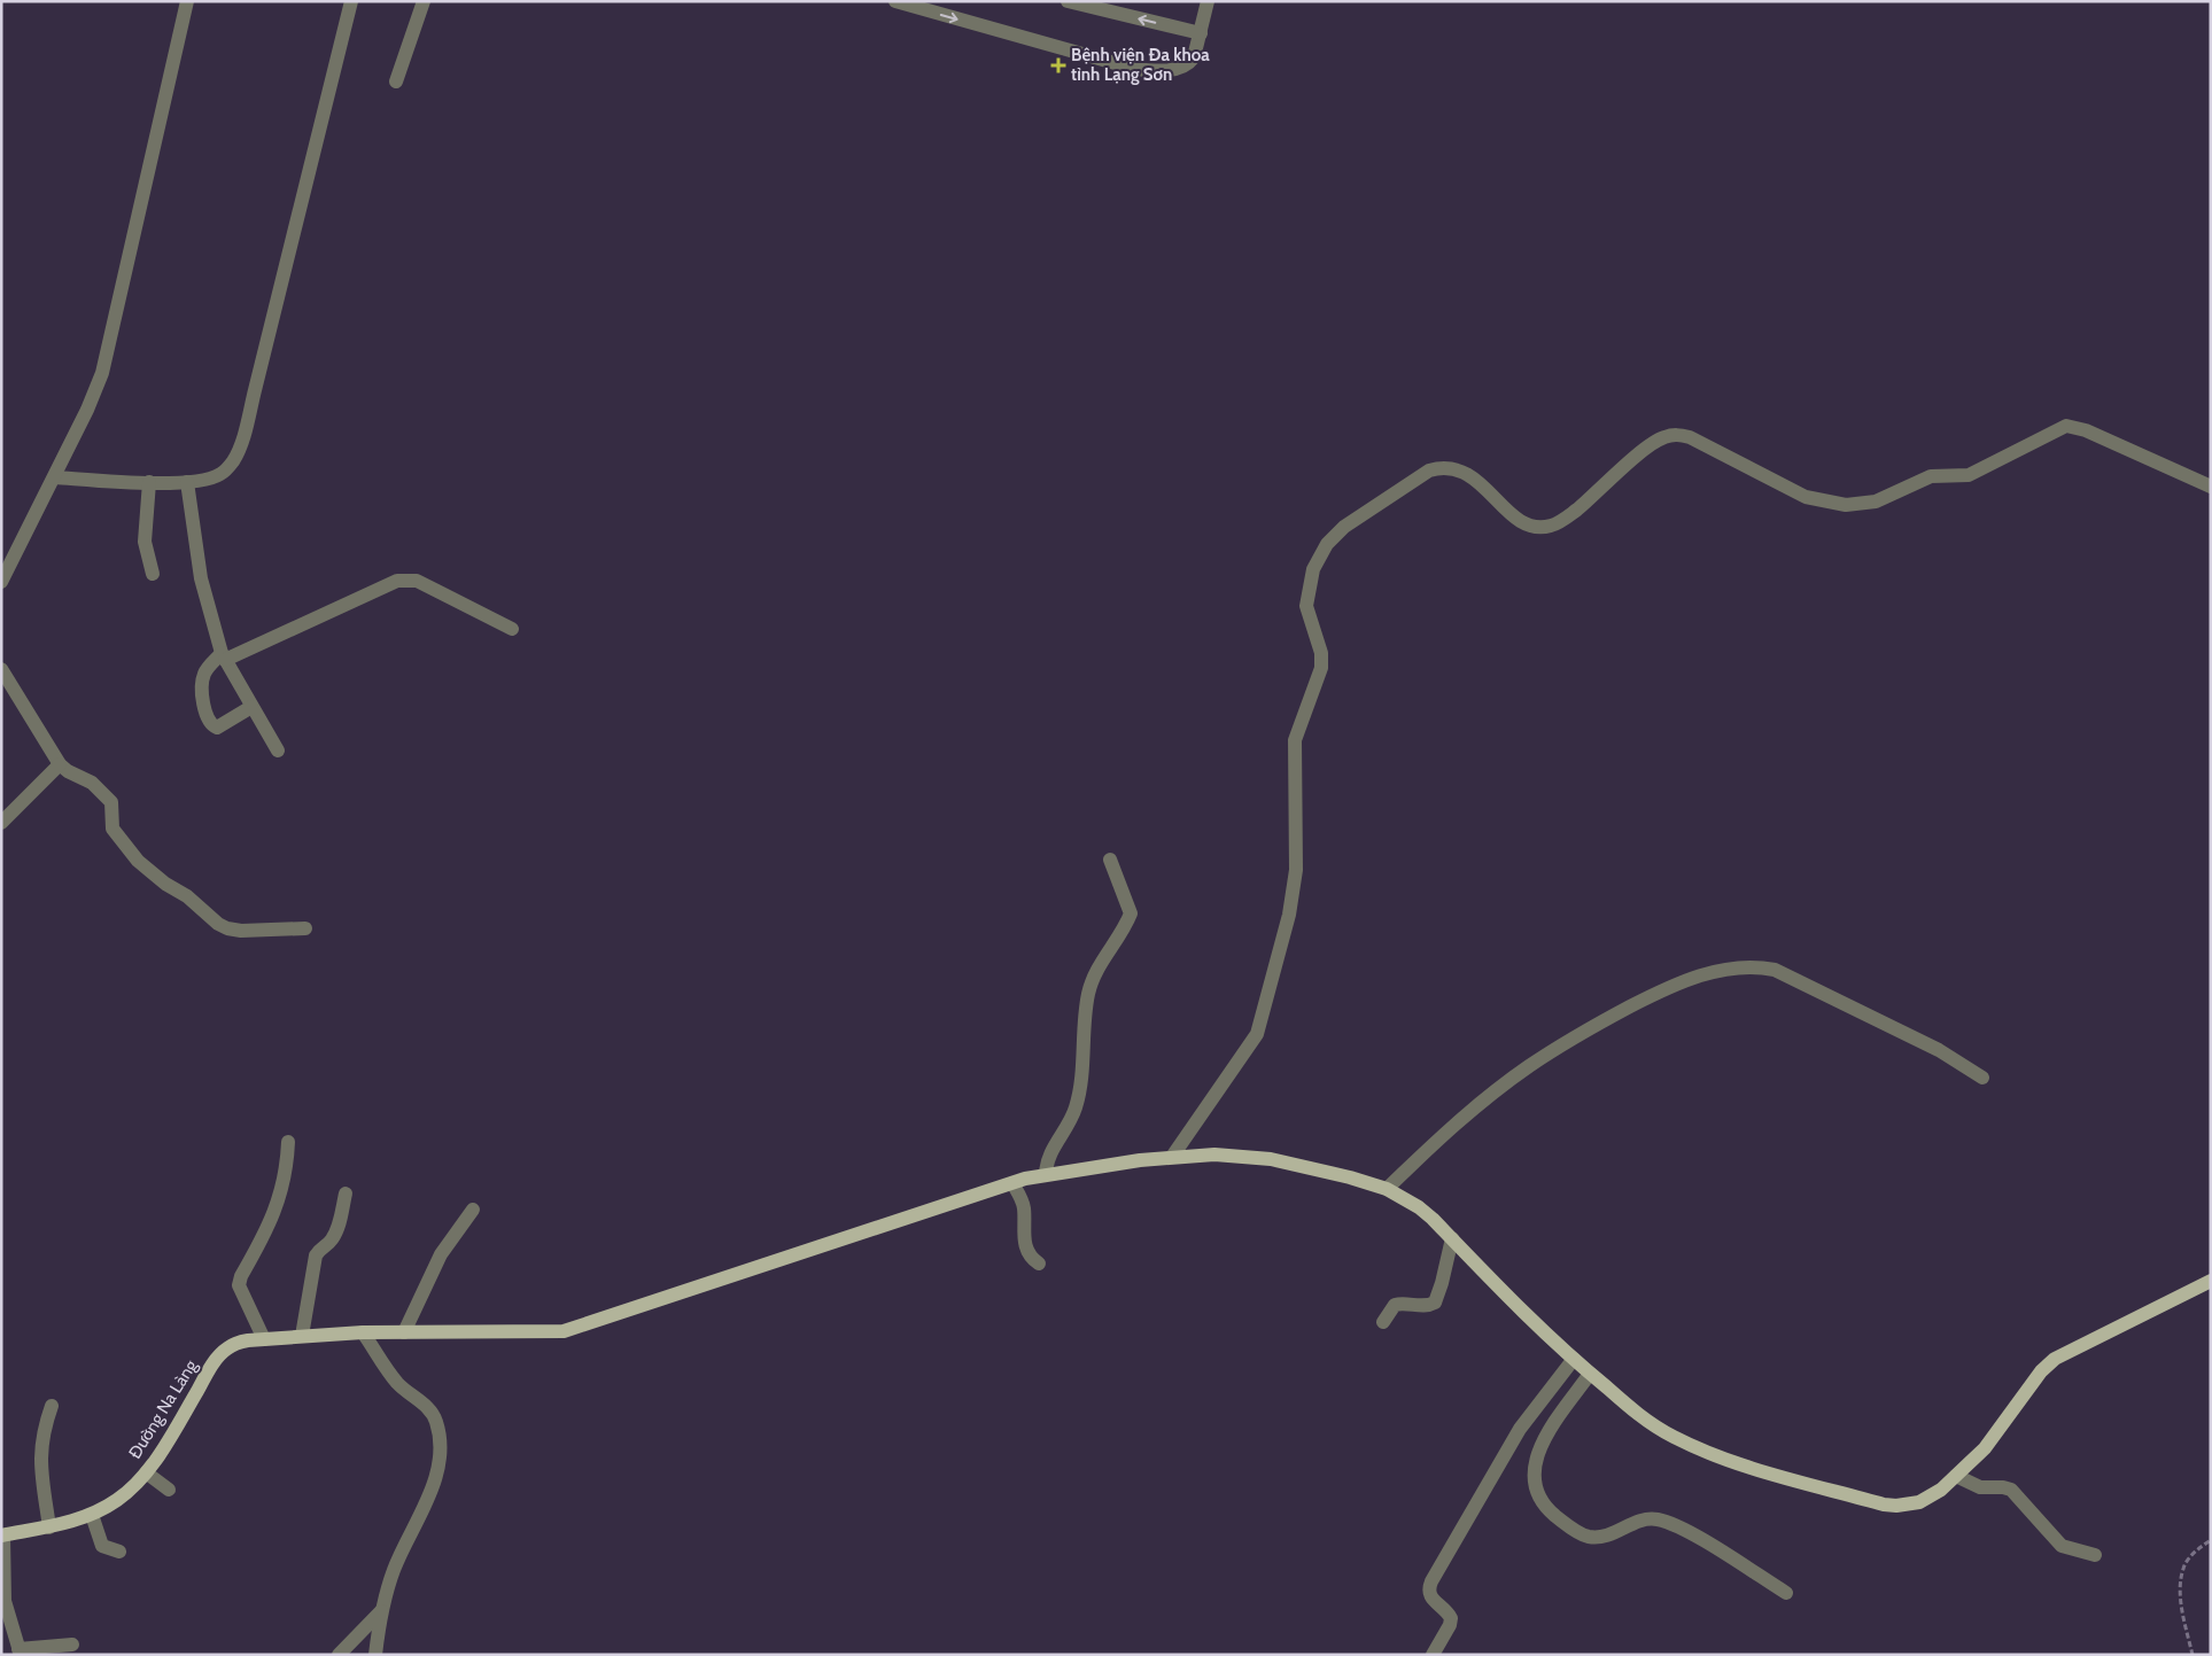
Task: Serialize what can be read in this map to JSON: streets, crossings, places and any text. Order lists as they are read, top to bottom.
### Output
{
  "streets": {
    "main road": ["Đường Na Làng"]
  },
  "places": {
    "health": ["Bệnh viện Đa khoa tỉnh Lạng Sơn"]
  }
}
